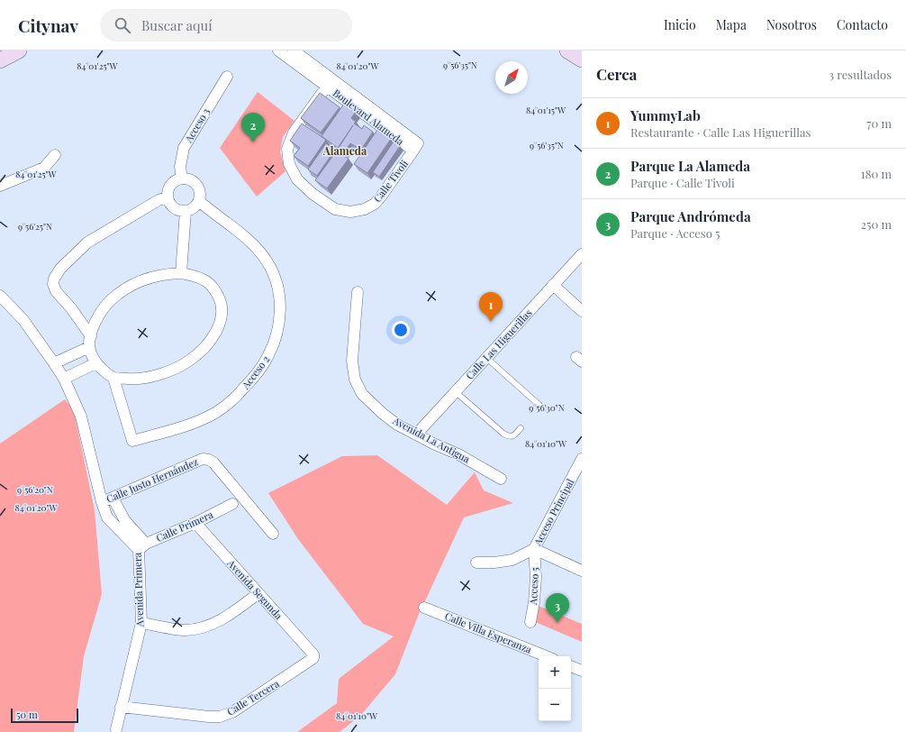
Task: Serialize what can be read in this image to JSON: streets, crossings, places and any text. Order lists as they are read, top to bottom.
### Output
{
  "streets": {
    "street": [
      "Boulevard Alameda",
      "Acceso 3",
      "Calle Tivoli",
      "Calle Las Higuerillas",
      "Acceso 2",
      "Avenida La Antigua",
      "Calle Justo Hernández",
      "Acceso Principal",
      "Calle Primera",
      "Acceso 5",
      "Avenida Primera",
      "Avenida Segunda",
      "Calle Villa Esperanza",
      "Calle Tercera"
    ]
  },
  "crossings": [
    ["Boulevard Alameda", "Calle Tivoli"],
    ["Acceso 3", "Acceso 2"],
    ["Calle Las Higuerillas", "Avenida La Antigua"],
    ["Calle Justo Hernández", "Avenida Primera"],
    ["Acceso Principal", "Acceso 5"],
    ["Calle Primera", "Avenida Primera"],
    ["Calle Primera", "Avenida Segunda"],
    ["Avenida Primera", "Calle Tercera"],
    ["Avenida Segunda", "Calle Tercera"]
  ],
  "districts": ["Alameda"],
  "scale_bar": "50 m",
  "north": "top right",
  "page": {
    "header": "Citynav",
    "search": "Buscar aquí",
    "nav": [
      "Inicio",
      "Mapa",
      "Nosotros",
      "Contacto"
    ],
    "heading": ["Cerca", "3 resultados"],
    "list": [
      {
        "mark": "1",
        "name": "YummyLab",
        "note": "Restaurante · Calle Las Higuerillas",
        "value": "70 m"
      },
      {
        "mark": "2",
        "name": "Parque La Alameda",
        "note": "Parque · Calle Tivoli",
        "value": "180 m"
      },
      {
        "mark": "3",
        "name": "Parque Andrómeda",
        "note": "Parque · Acceso 5",
        "value": "250 m"
      }
    ],
    "pins": ["2", "1", "3"],
    "map_buttons": ["+", "−"],
    "scale": "50 m"
  },
  "coordinates": [
    "9°56'35\"N",
    "84°01'20\"W",
    "84°01'25\"W",
    "84°01'15\"W",
    "9°56'25\"N",
    "9°56'30\"N",
    "84°01'10\"W",
    "9°56'20\"N"
  ]
}
